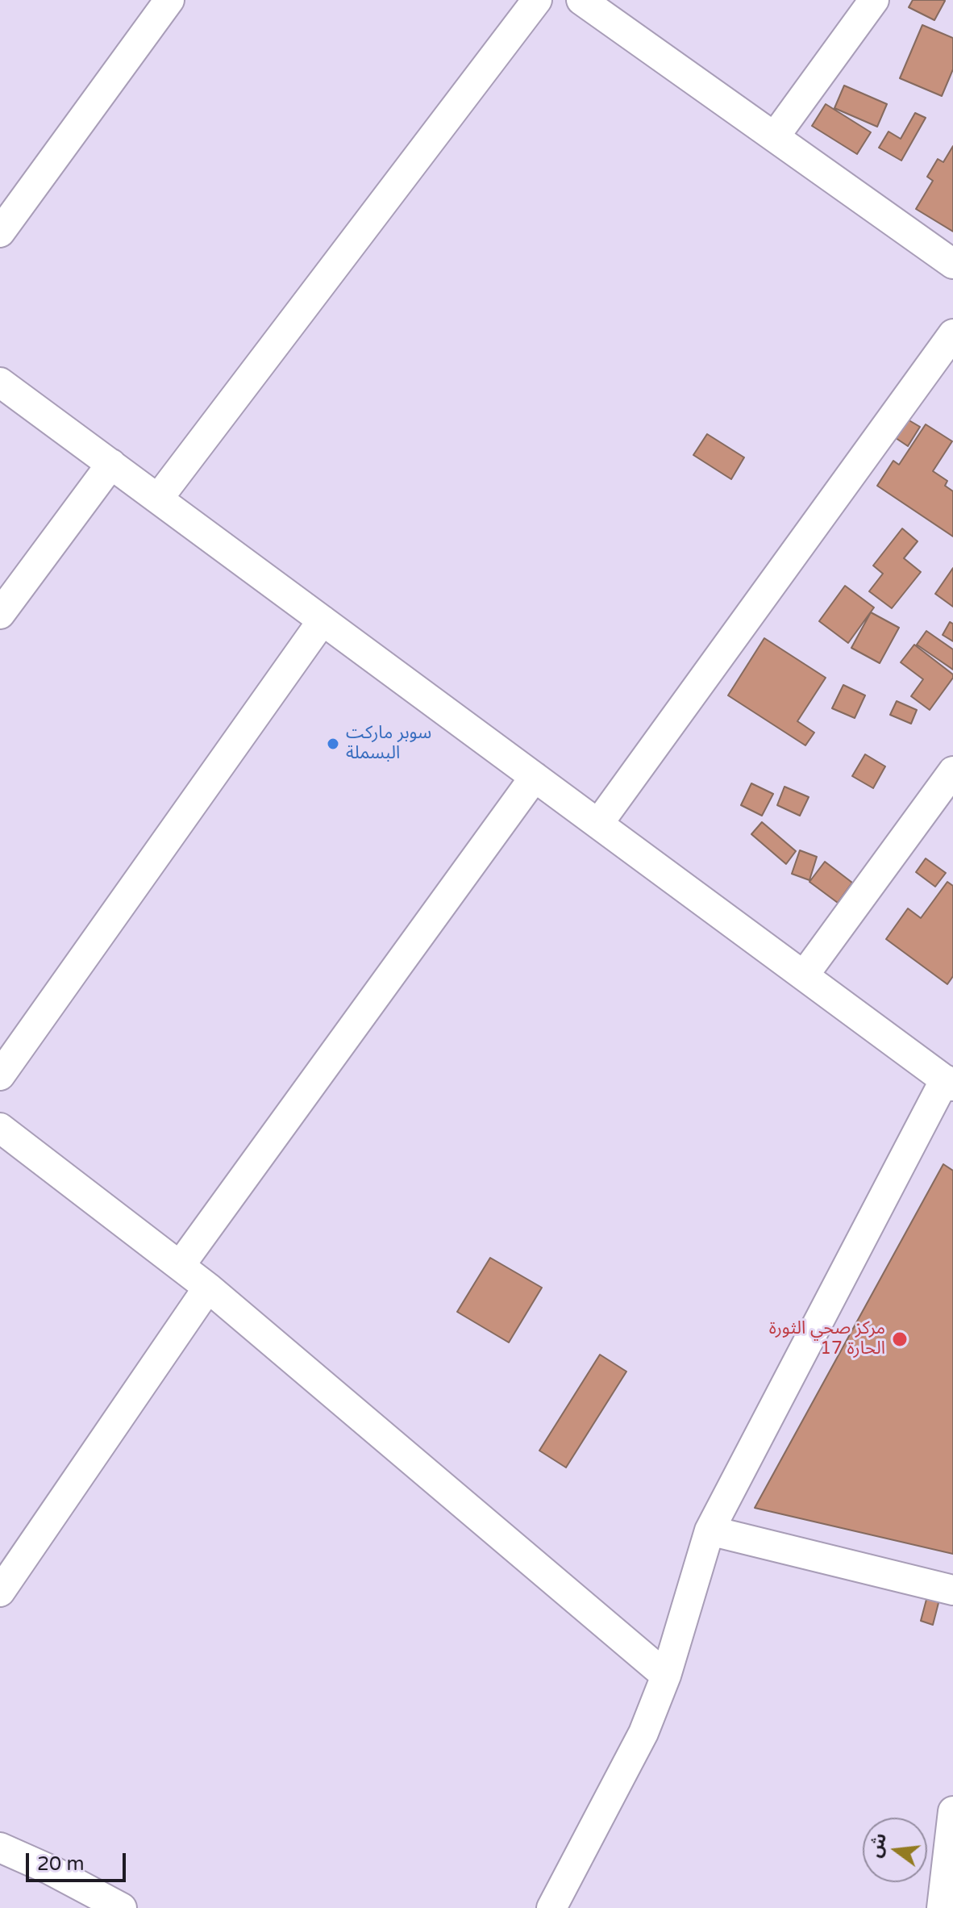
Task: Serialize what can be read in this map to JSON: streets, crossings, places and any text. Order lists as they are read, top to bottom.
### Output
{
  "places": ["سوبر ماركت البسملة", "مركز صحي الثورة الحارة 17"],
  "scale_bar": "20 m",
  "north": "left"
}
